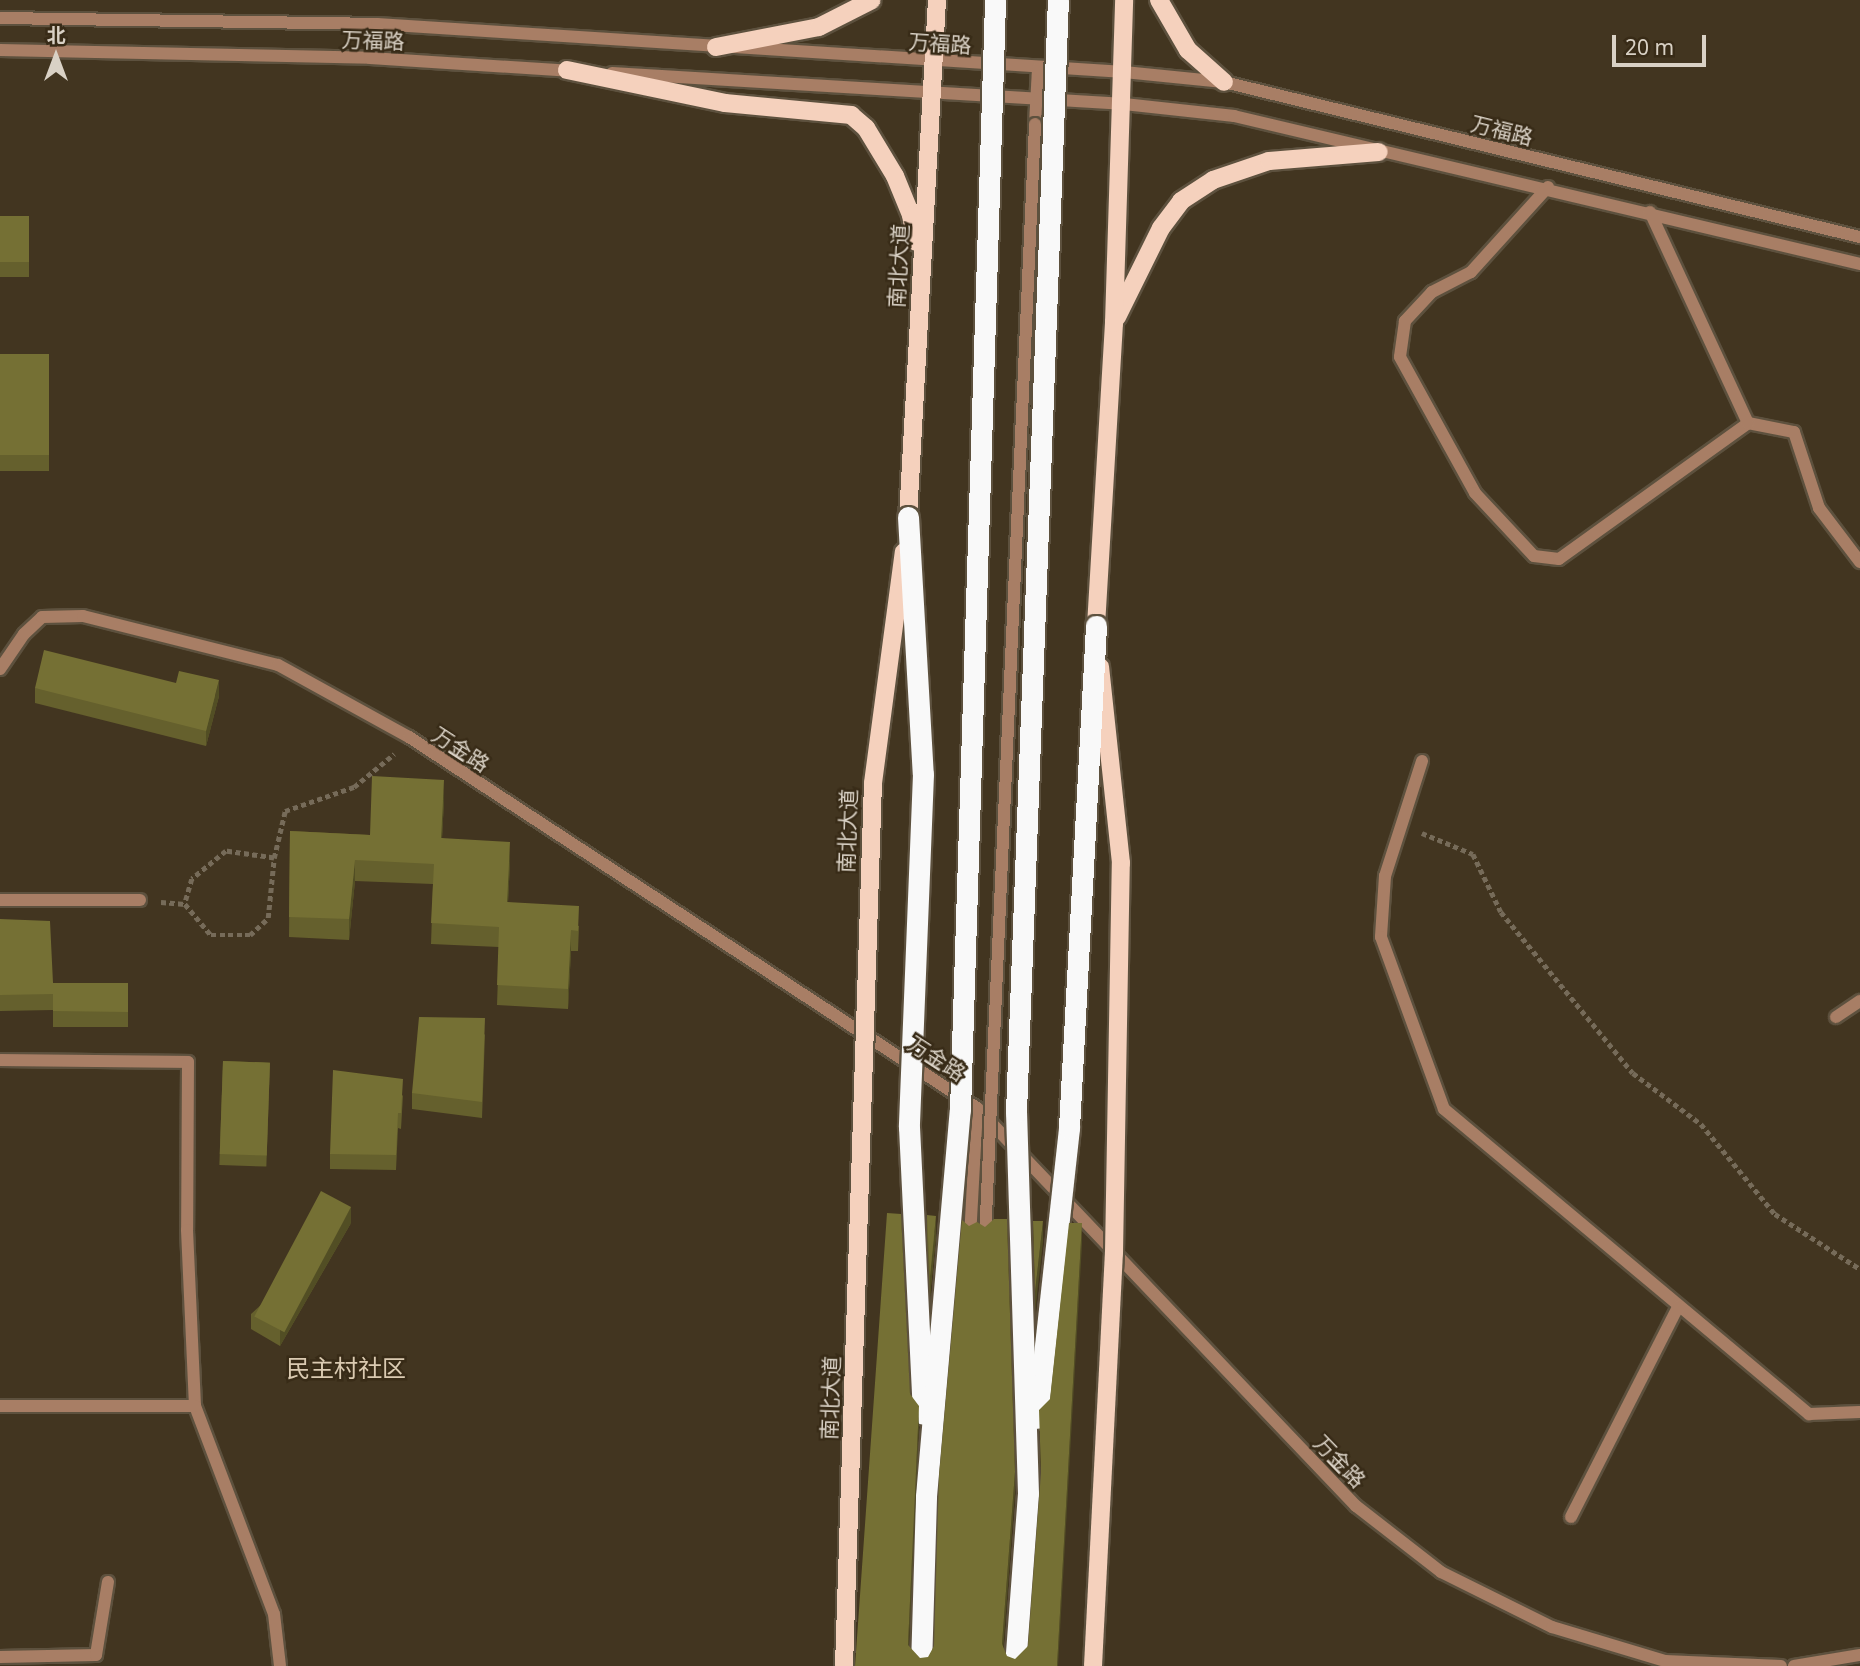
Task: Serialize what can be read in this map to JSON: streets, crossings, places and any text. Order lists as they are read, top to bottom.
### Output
{
  "streets": {
    "main road": ["南北大道"],
    "street": ["万福路", "万金路"]
  },
  "crossings": [
    ["万福路", "南北大道"]
  ],
  "districts": ["民主村社区"],
  "scale_bar": "20 m",
  "north": "top"
}
